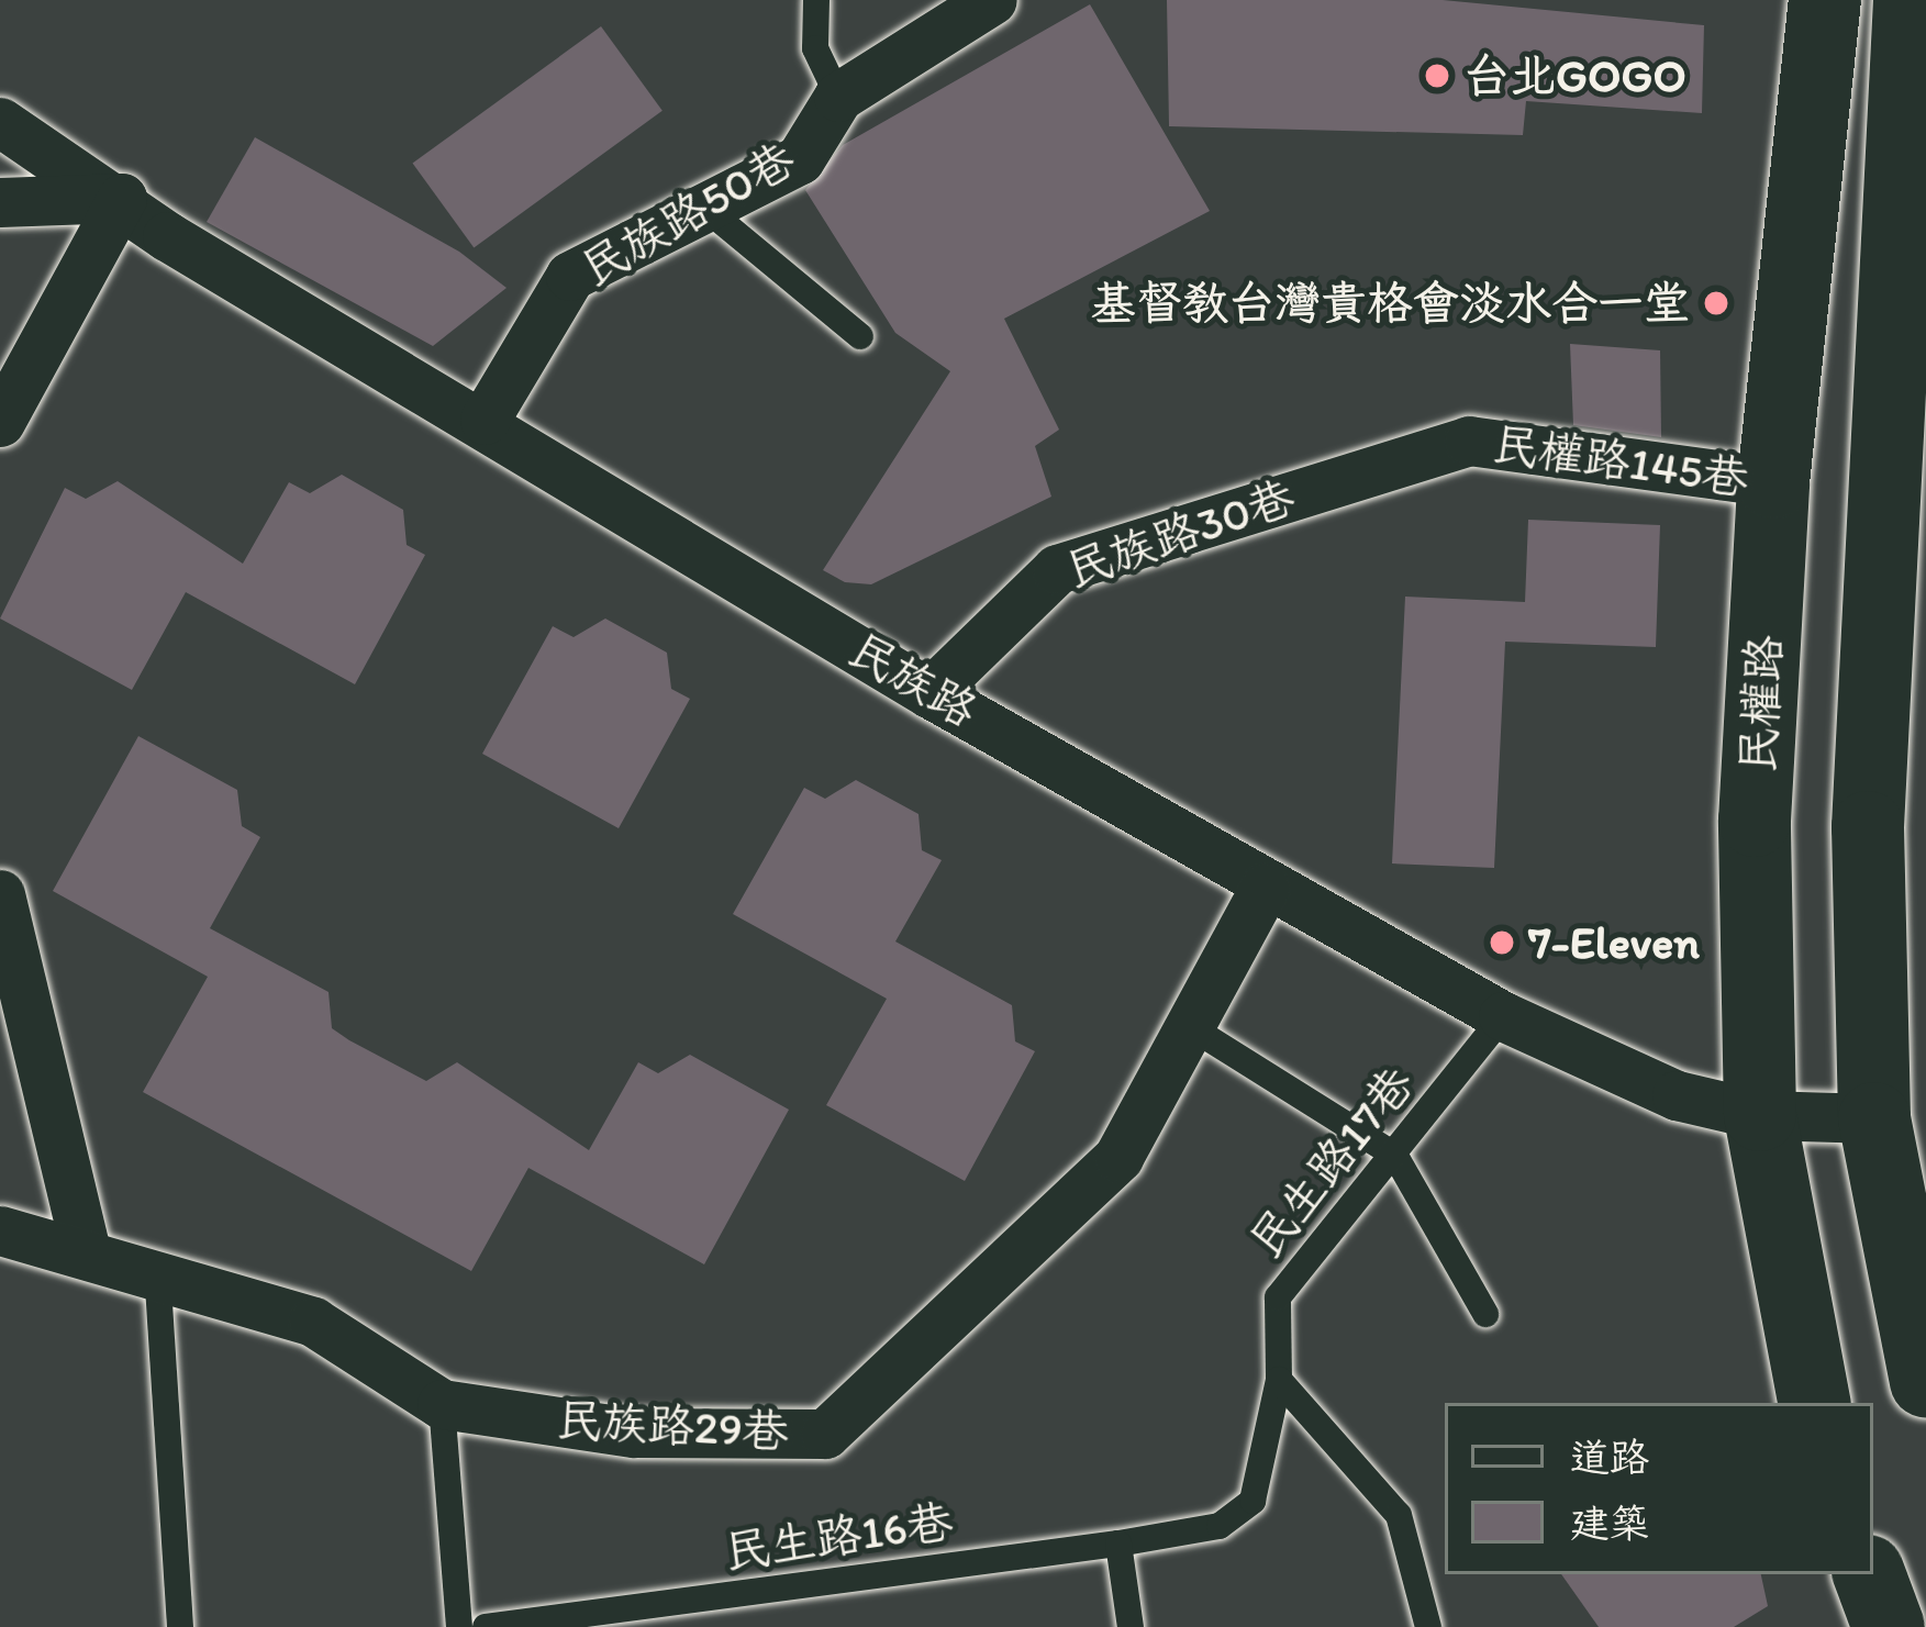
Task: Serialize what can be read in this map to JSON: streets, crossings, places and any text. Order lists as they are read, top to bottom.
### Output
{
  "streets": {
    "main road": ["民權路"],
    "street": [
      "民族路50巷",
      "民權路145巷",
      "民族路30巷",
      "民族路",
      "民族路29巷"
    ],
    "lane": ["民生路17巷", "民生路16巷"]
  },
  "crossings": [
    ["民族路50巷", "民族路"],
    ["民權路145巷", "民族路30巷"],
    ["民權路145巷", "民權路"],
    ["民族路30巷", "民族路"],
    ["民族路", "民權路"],
    ["民族路", "民生路17巷"],
    ["民族路", "民族路29巷"],
    ["民生路17巷", "民生路16巷"]
  ],
  "places": ["台北GOGO", "基督教台灣貴格會淡水合一堂", "7-Eleven"],
  "legend": ["道路", "建築"]
}
